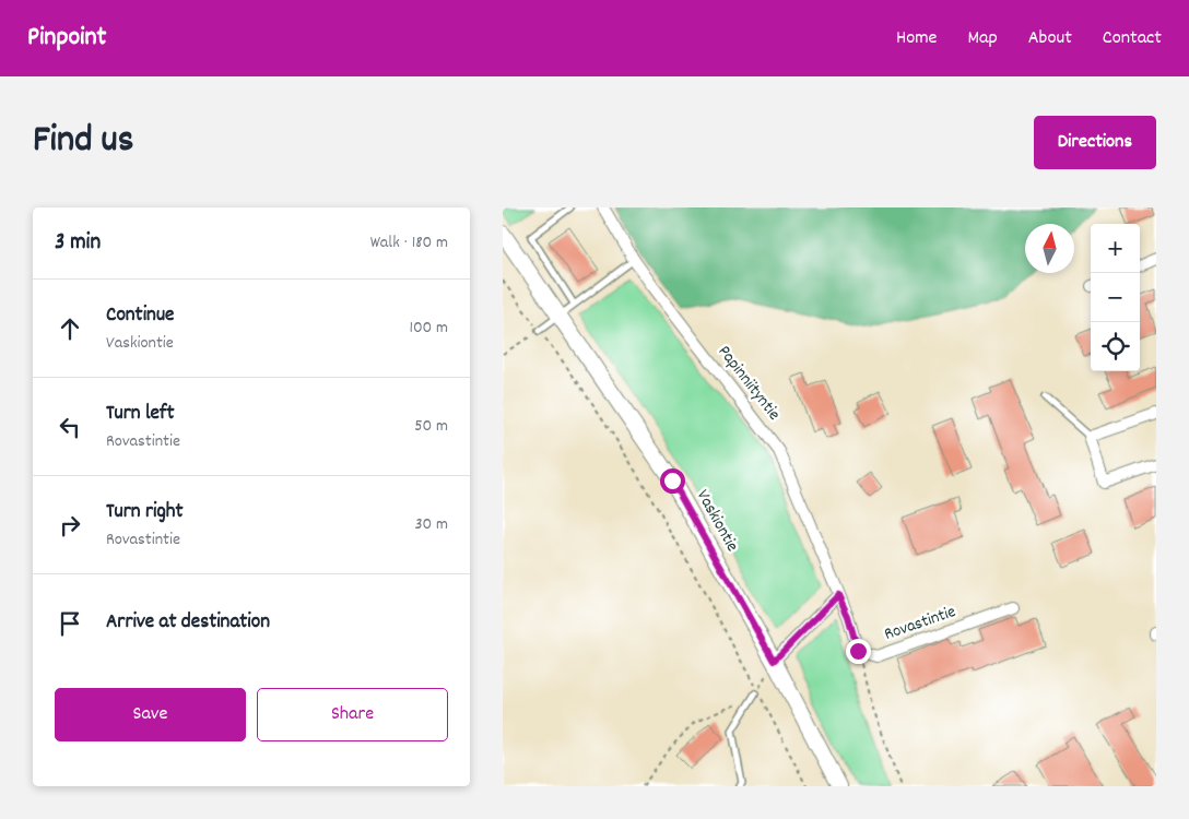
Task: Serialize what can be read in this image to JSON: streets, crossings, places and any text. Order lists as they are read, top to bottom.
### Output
{
  "streets": {
    "main road": ["Vaskiontie"],
    "street": ["Papinniityntie", "Rovastintie"]
  },
  "north": "top",
  "page": {
    "header": "Pinpoint",
    "nav": [
      "Home",
      "Map",
      "About",
      "Contact"
    ],
    "title": "Find us",
    "buttons": [
      "Directions",
      ["Save", "Share"]
    ],
    "heading": ["3 min", "Walk · 180 m"],
    "map_buttons": ["+", "−"],
    "list": [
      ["Continue", "Vaskiontie", "100 m"],
      ["Turn left", "Rovastintie", "50 m"],
      ["Turn right", "Rovastintie", "30 m"],
      "Arrive at destination"
    ]
  }
}
